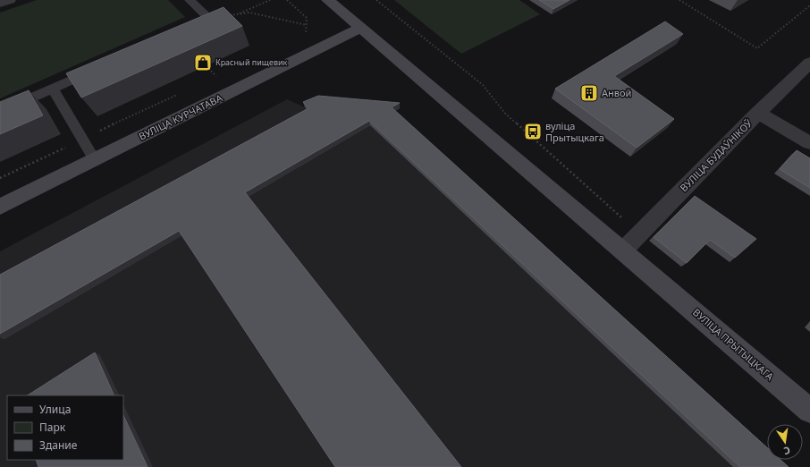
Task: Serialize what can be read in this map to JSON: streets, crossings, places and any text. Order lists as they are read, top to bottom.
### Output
{
  "streets": {
    "main road": ["ВУЛІЦА КУРЧАТАВА", "ВУЛІЦА ПРЫТЫЦКАГА"],
    "street": ["ВУЛІЦА БУДАЎНІКОЎ"]
  },
  "crossings": [
    ["ВУЛІЦА КУРЧАТАВА", "ВУЛІЦА ПРЫТЫЦКАГА"],
    ["ВУЛІЦА БУДАЎНІКОЎ", "ВУЛІЦА ПРЫТЫЦКАГА"]
  ],
  "places": {
    "shop": ["Красный пищевик"],
    "building": ["Анвой"],
    "bus stop": ["вуліца Прытыцкага"]
  },
  "legend": ["Улица", "Парк", "Здание"],
  "north": "bottom"
}
